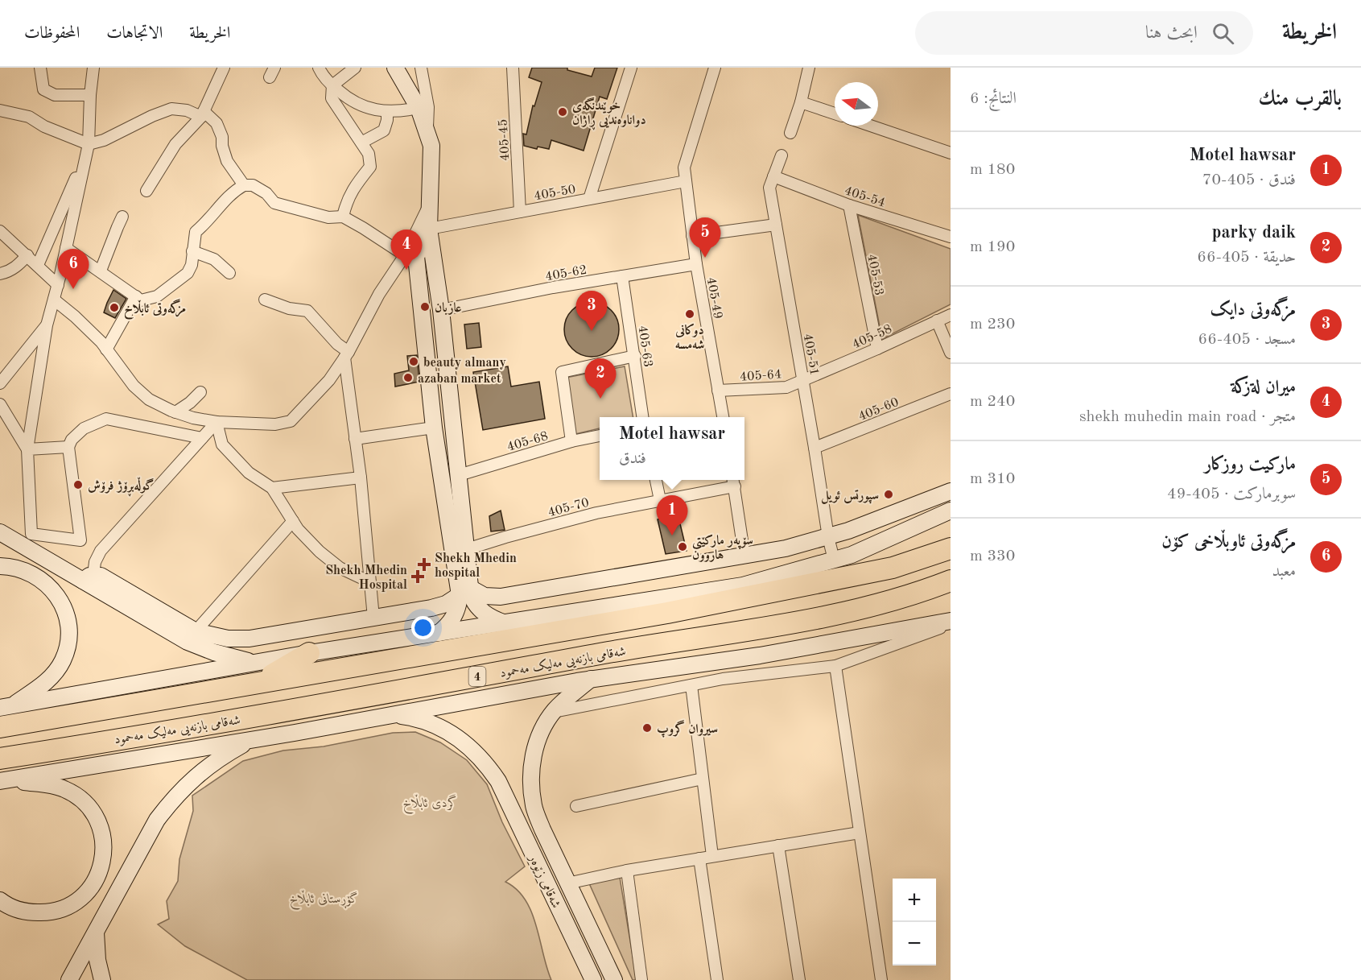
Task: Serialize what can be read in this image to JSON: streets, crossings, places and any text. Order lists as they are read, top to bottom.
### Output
{
  "streets": {
    "highway": ["شەقامی بازنەیی مەلیک مەحمود", "4"],
    "main road": ["شەقامی زێوەر"],
    "street": [
      "405-45",
      "405-50",
      "405-54",
      "405-62",
      "405-53",
      "405-49",
      "405-58",
      "405-63",
      "405-51",
      "405-64",
      "405-60",
      "405-68",
      "405-70"
    ]
  },
  "crossings": [
    ["405-45", "405-50"],
    ["405-50", "405-49"],
    ["405-54", "405-53"],
    ["405-54", "405-51"],
    ["405-62", "405-49"],
    ["405-62", "405-63"],
    ["405-53", "405-58"],
    ["405-49", "405-64"],
    ["405-58", "405-51"],
    ["405-58", "405-64"],
    ["405-51", "405-64"],
    ["405-51", "405-60"]
  ],
  "parks": ["گردی ئابڵاخ", "گۆڕستانی ئابڵاخ"],
  "places": {
    "other": [
      "خوێندنگەی دواناوەندیی ڕاژان",
      "عازبان",
      "مزگەوتی ئابڵاخ",
      "دوکانی شەمسە",
      "beauty almany",
      "azaban market",
      "گوڵەبڕۆژ فرۆش",
      "سپورتس ئويل",
      "سۆپەر ماركێتی هاروون",
      "سیروان گروپ"
    ],
    "health": ["Shekh Mhedin hospital", "Shekh Mhedin Hospital"]
  },
  "north": "left",
  "page": {
    "header": "الخريطة",
    "search": "ابحث هنا",
    "nav": ["الخريطة", "الاتجاهات", "المحفوظات"],
    "heading": ["بالقرب منك", "النتائج: 6"],
    "list": [
      {
        "mark": "1",
        "name": "Motel hawsar",
        "note": "فندق · 405-70",
        "value": "180 m"
      },
      {
        "mark": "2",
        "name": "parky daik",
        "note": "حديقة · 405-66",
        "value": "190 m"
      },
      {
        "mark": "3",
        "name": "مزگەوتی دایک",
        "note": "مسجد · 405-66",
        "value": "230 m"
      },
      {
        "mark": "4",
        "name": "ميران لةزكة",
        "note": "متجر · shekh muhedin main road",
        "value": "240 m"
      },
      {
        "mark": "5",
        "name": "ماركيت روزكار",
        "note": "سوبرماركت · 405-49",
        "value": "310 m"
      },
      {
        "mark": "6",
        "name": "مزگەوتی ئاوبڵاخی کۆن",
        "note": "معبد",
        "value": "330 m"
      }
    ],
    "pins": [
      "5",
      "4",
      "6",
      "3",
      "2",
      "1"
    ],
    "popup": ["Motel hawsar", "فندق"],
    "map_buttons": ["+", "−"]
  }
}
